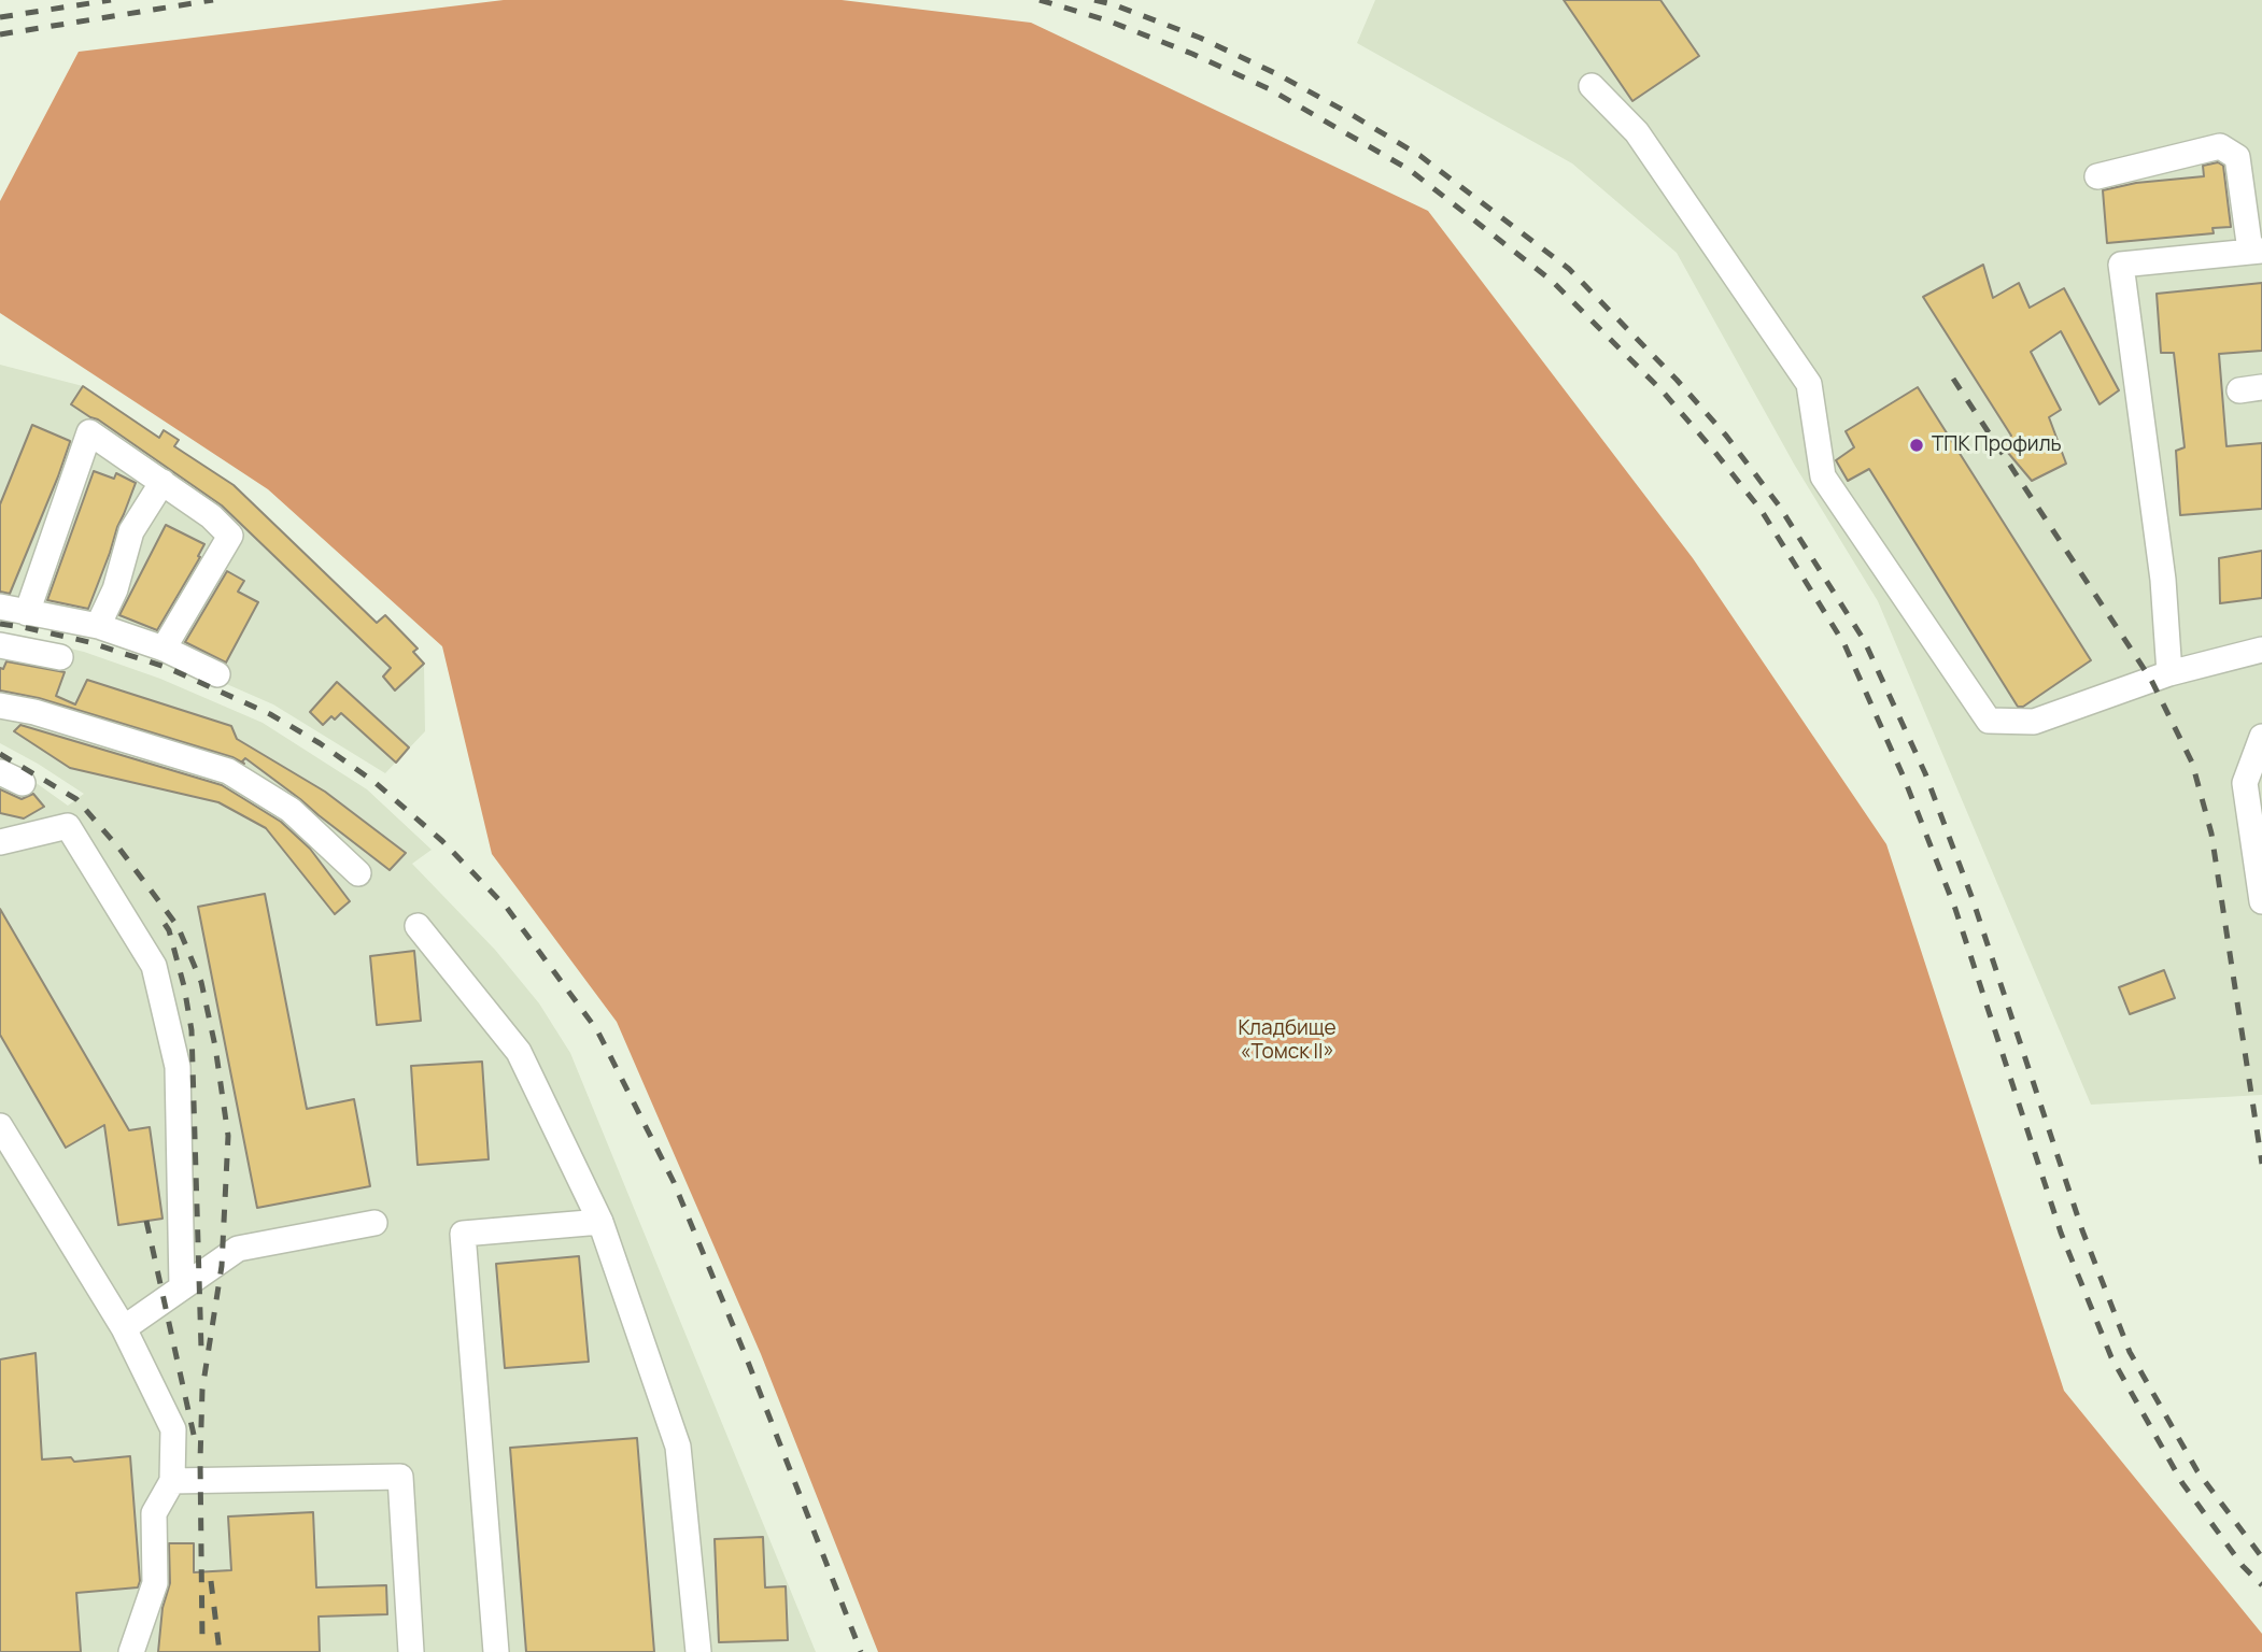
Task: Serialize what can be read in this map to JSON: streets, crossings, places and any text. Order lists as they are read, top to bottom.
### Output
{
  "parks": ["Кладбище «Томск II»"],
  "places": ["ТПК Профиль"]
}
